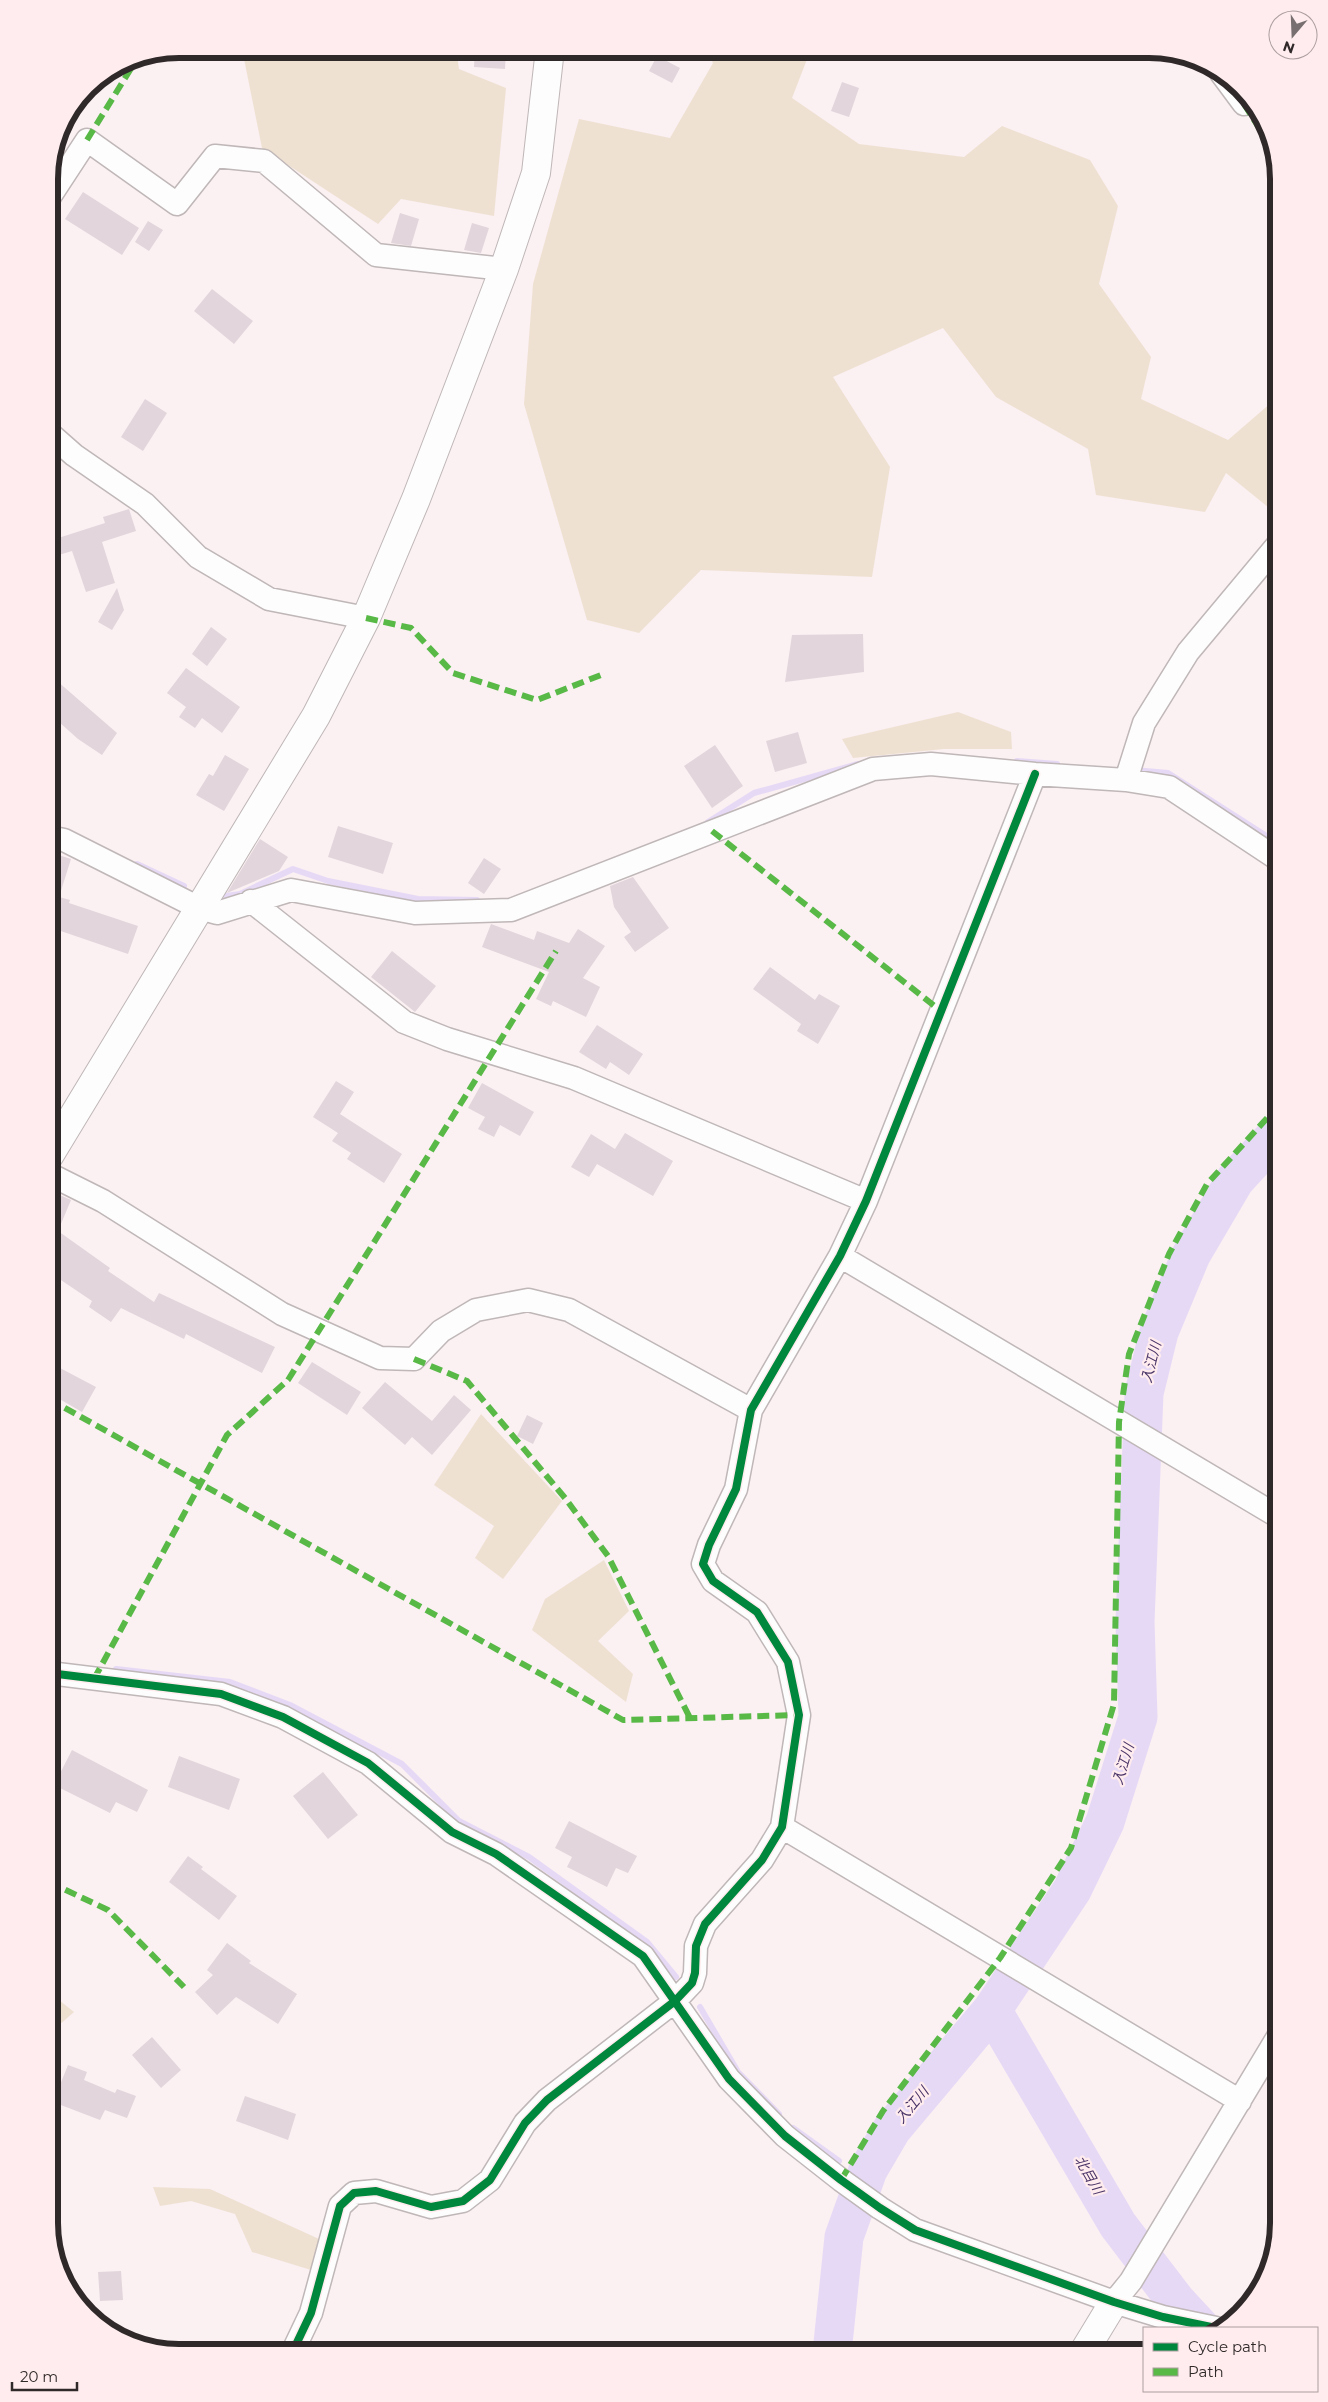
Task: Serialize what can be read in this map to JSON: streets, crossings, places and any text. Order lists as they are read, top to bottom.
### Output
{
  "water": ["入江川", "北目川"],
  "legend": ["Cycle path", "Path"],
  "scale_bar": "20 m",
  "north": "bottom"
}
